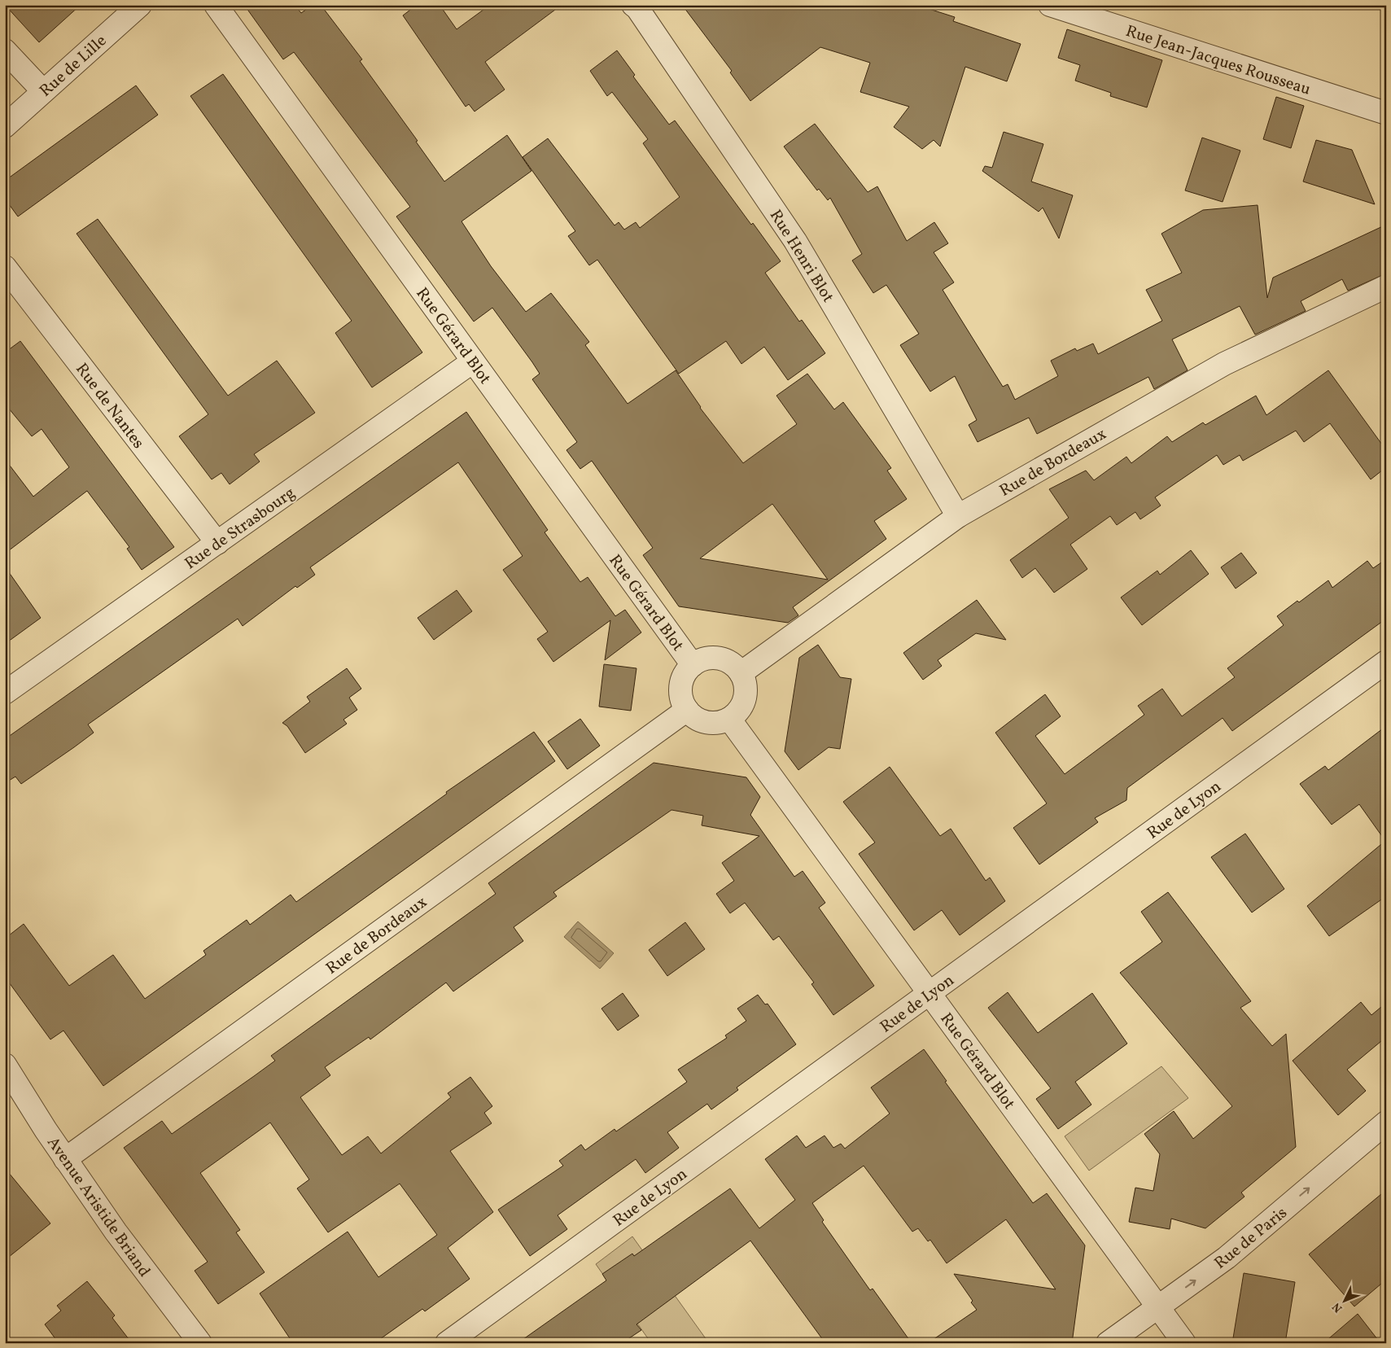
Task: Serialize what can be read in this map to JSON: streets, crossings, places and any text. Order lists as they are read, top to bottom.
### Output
{
  "streets": {
    "street": [
      "Rue Jean-Jacques Rousseau",
      "Rue de Lille",
      "Rue Henri Blot",
      "Rue Gérard Blot",
      "Rue de Nantes",
      "Rue de Bordeaux",
      "Rue de Strasbourg",
      "Rue de Lyon",
      "Avenue Aristide Briand",
      "Rue de Paris"
    ]
  },
  "crossings": [
    ["Rue Henri Blot", "Rue de Bordeaux"],
    ["Rue Gérard Blot", "Rue de Bordeaux"],
    ["Rue Gérard Blot", "Rue de Strasbourg"],
    ["Rue Gérard Blot", "Rue de Lyon"],
    ["Rue Gérard Blot", "Rue de Paris"],
    ["Rue de Nantes", "Rue de Strasbourg"],
    ["Rue de Bordeaux", "Avenue Aristide Briand"]
  ],
  "one_way": ["Rue de Paris"],
  "north": "bottom left"
}
